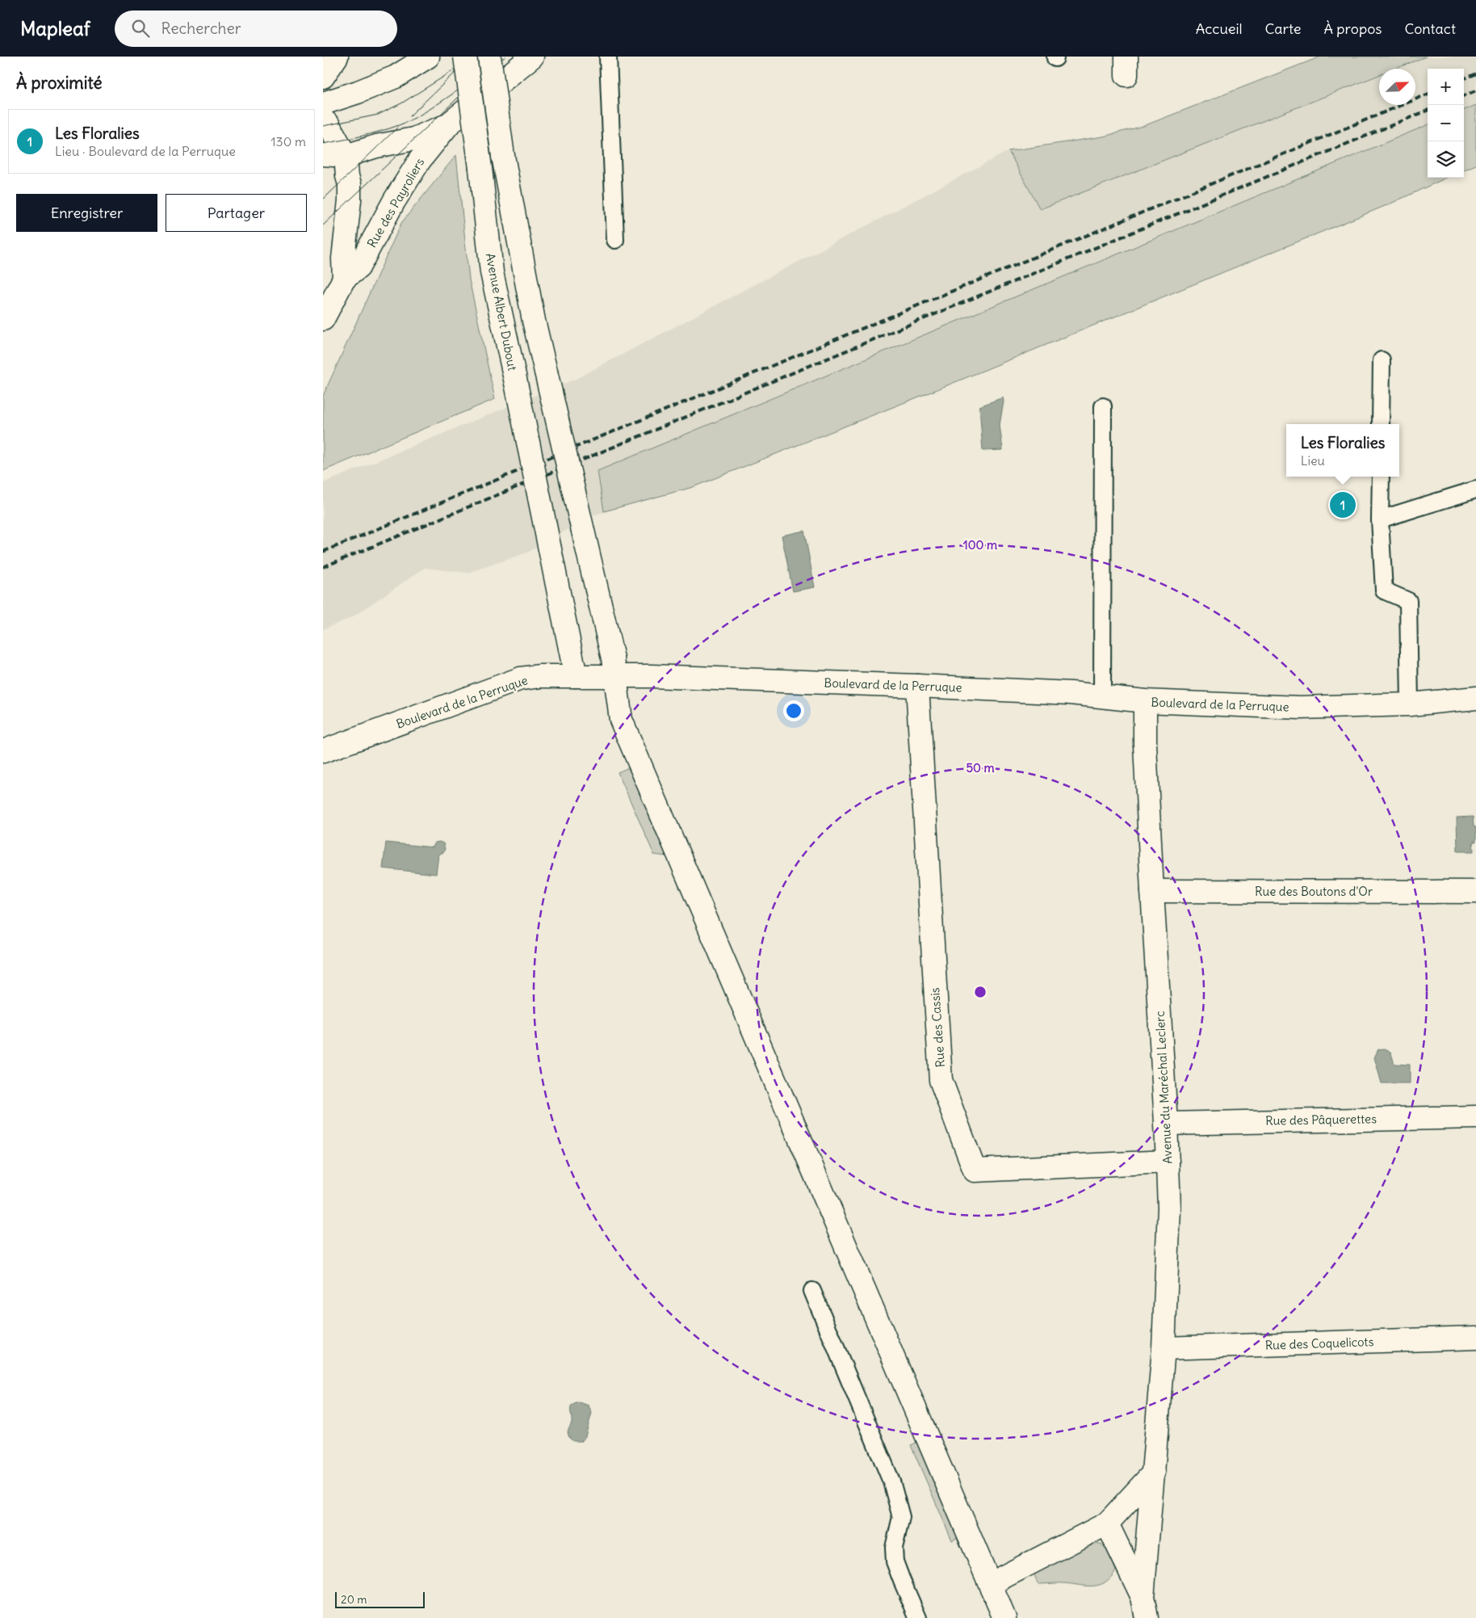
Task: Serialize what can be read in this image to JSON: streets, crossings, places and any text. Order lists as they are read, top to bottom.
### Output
{
  "streets": {
    "street": [
      "Rue des Payroliers",
      "Avenue Albert Dubout",
      "Boulevard de la Perruque",
      "Rue des Boutons d'Or",
      "Rue des Cassis",
      "Avenue du Maréchal Leclerc",
      "Rue des Pâquerettes",
      "Rue des Coquelicots"
    ]
  },
  "crossings": [
    ["Avenue Albert Dubout", "Boulevard de la Perruque"],
    ["Boulevard de la Perruque", "Rue des Cassis"],
    ["Boulevard de la Perruque", "Avenue du Maréchal Leclerc"],
    ["Rue des Boutons d'Or", "Avenue du Maréchal Leclerc"],
    ["Rue des Cassis", "Avenue du Maréchal Leclerc"],
    ["Avenue du Maréchal Leclerc", "Rue des Pâquerettes"],
    ["Avenue du Maréchal Leclerc", "Rue des Coquelicots"]
  ],
  "scale_bar": "20 m",
  "north": "top right",
  "page": {
    "header": "Mapleaf",
    "search": "Rechercher",
    "nav": [
      "Accueil",
      "Carte",
      "À propos",
      "Contact"
    ],
    "heading": "À proximité",
    "map_buttons": ["+", "−"],
    "list": [
      {
        "mark": "1",
        "name": "Les Floralies",
        "note": "Lieu · Boulevard de la Perruque",
        "value": "130 m"
      }
    ],
    "buttons": ["Enregistrer", "Partager"],
    "popup": ["Les Floralies", "Lieu"],
    "pins": "1",
    "scale": "20 m"
  },
  "rings": ["100 m", "50 m"]
}
